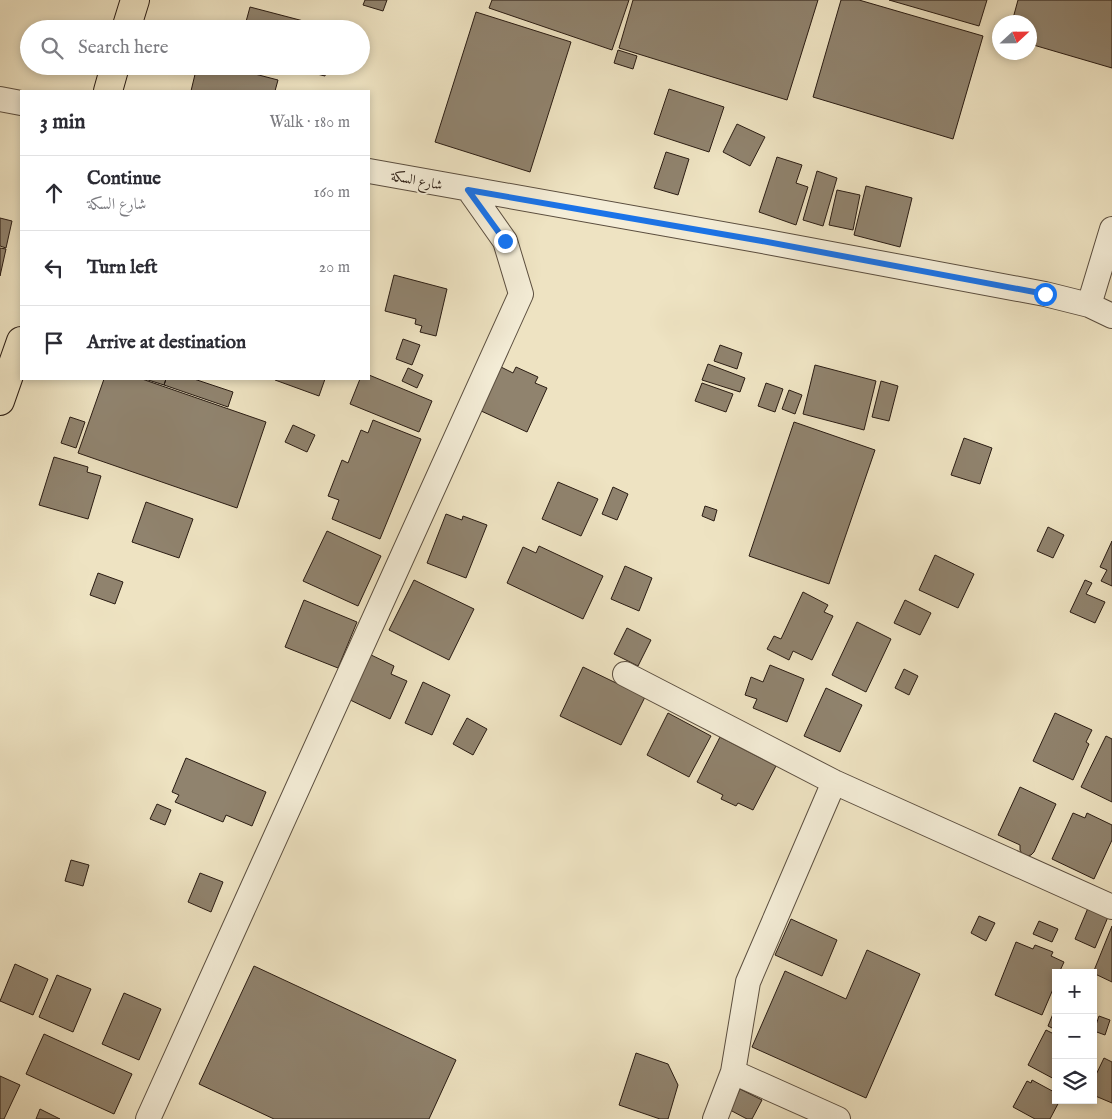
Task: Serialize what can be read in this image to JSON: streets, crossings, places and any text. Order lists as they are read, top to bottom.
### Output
{
  "streets": {
    "street": ["شارع السكة"]
  },
  "north": "right",
  "page": {
    "search": "Search here",
    "heading": ["3 min", "Walk · 180 m"],
    "list": [
      ["Continue", "شارع السكة", "160 m"],
      ["Turn left", "20 m"],
      "Arrive at destination"
    ],
    "map_buttons": ["+", "−"]
  }
}
